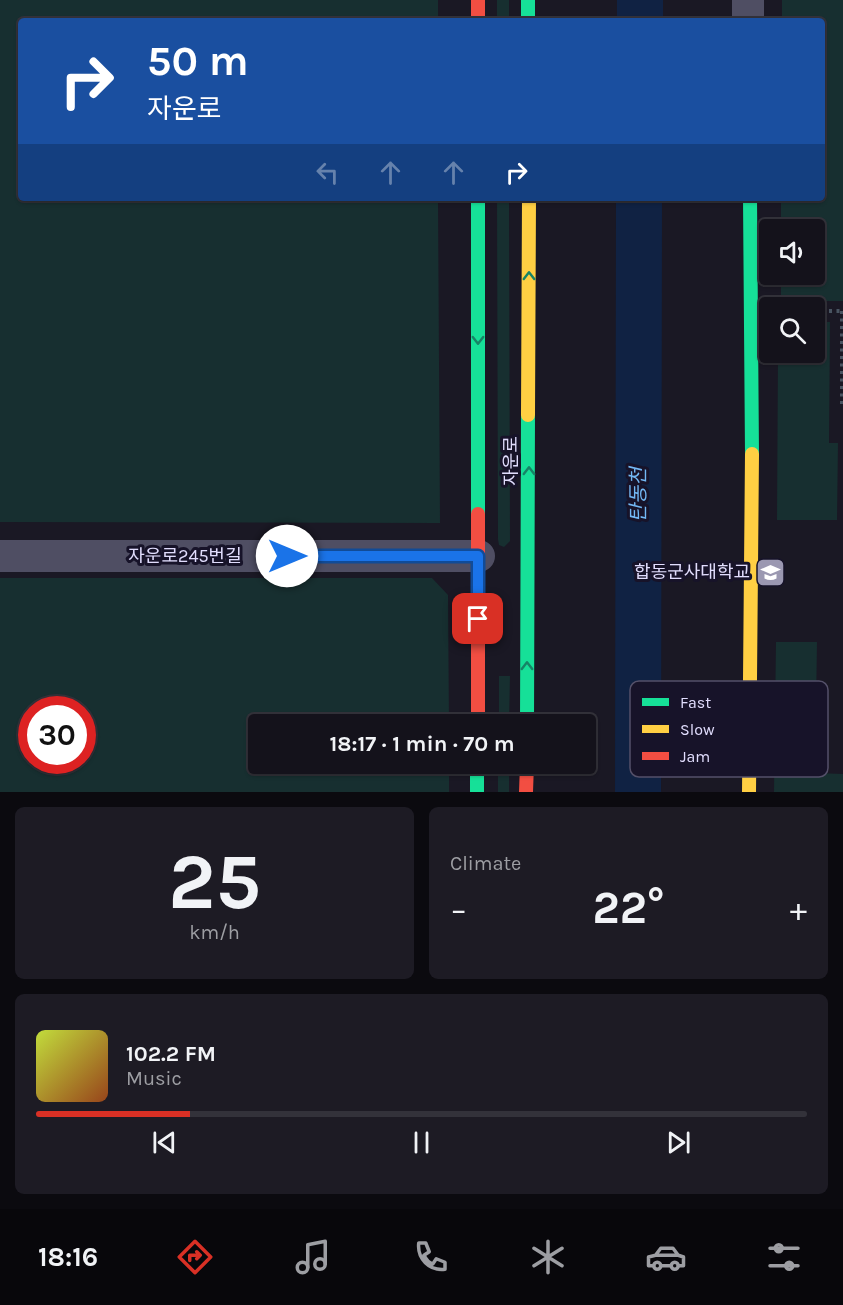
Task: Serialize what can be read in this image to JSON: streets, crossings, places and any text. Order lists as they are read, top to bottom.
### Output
{
  "streets": {
    "street": ["자운로", "자운로245번길"]
  },
  "crossings": [
    ["자운로", "자운로245번길"]
  ],
  "water": ["탄동천"],
  "places": {
    "school or university": ["합동군사대학교"]
  },
  "legend": ["Fast", "Slow", "Jam"],
  "page": {
    "turn": ["50 m", "자운로"],
    "limit": "30",
    "trip": "18:17 · 1 min · 70 m",
    "tile": [
      ["25", "km/h"],
      "Climate"
    ],
    "heat": ["−", "22°", "+"],
    "song": ["102.2 FM", "Music"],
    "tabs": "18:16"
  }
}
